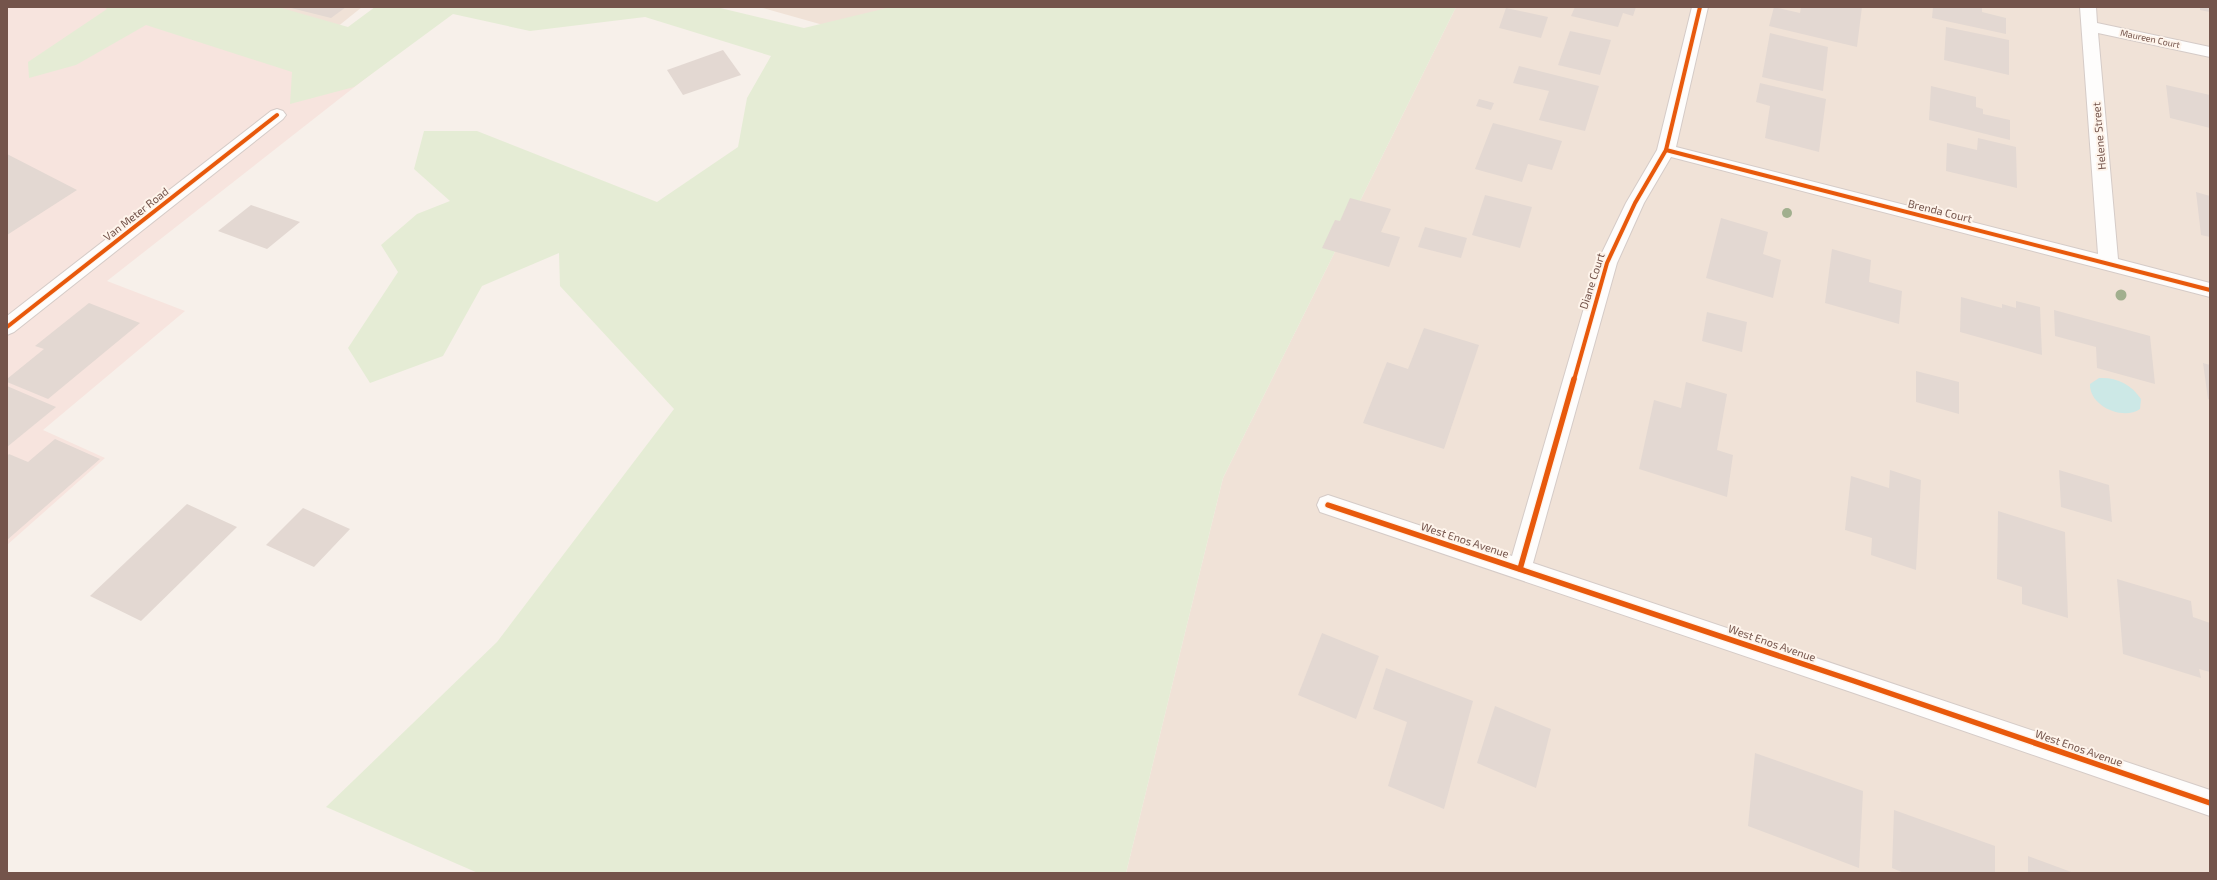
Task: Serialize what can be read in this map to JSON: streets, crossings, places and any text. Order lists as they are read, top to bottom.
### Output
{
  "streets": {
    "street": [
      "Maureen Court",
      "Helene Street",
      "Brenda Court",
      "Van Meter Road",
      "Diane Court",
      "West Enos Avenue"
    ]
  },
  "crossings": [
    ["Maureen Court", "Helene Street"],
    ["Helene Street", "Brenda Court"],
    ["Brenda Court", "Diane Court"],
    ["Diane Court", "West Enos Avenue"]
  ]
}
